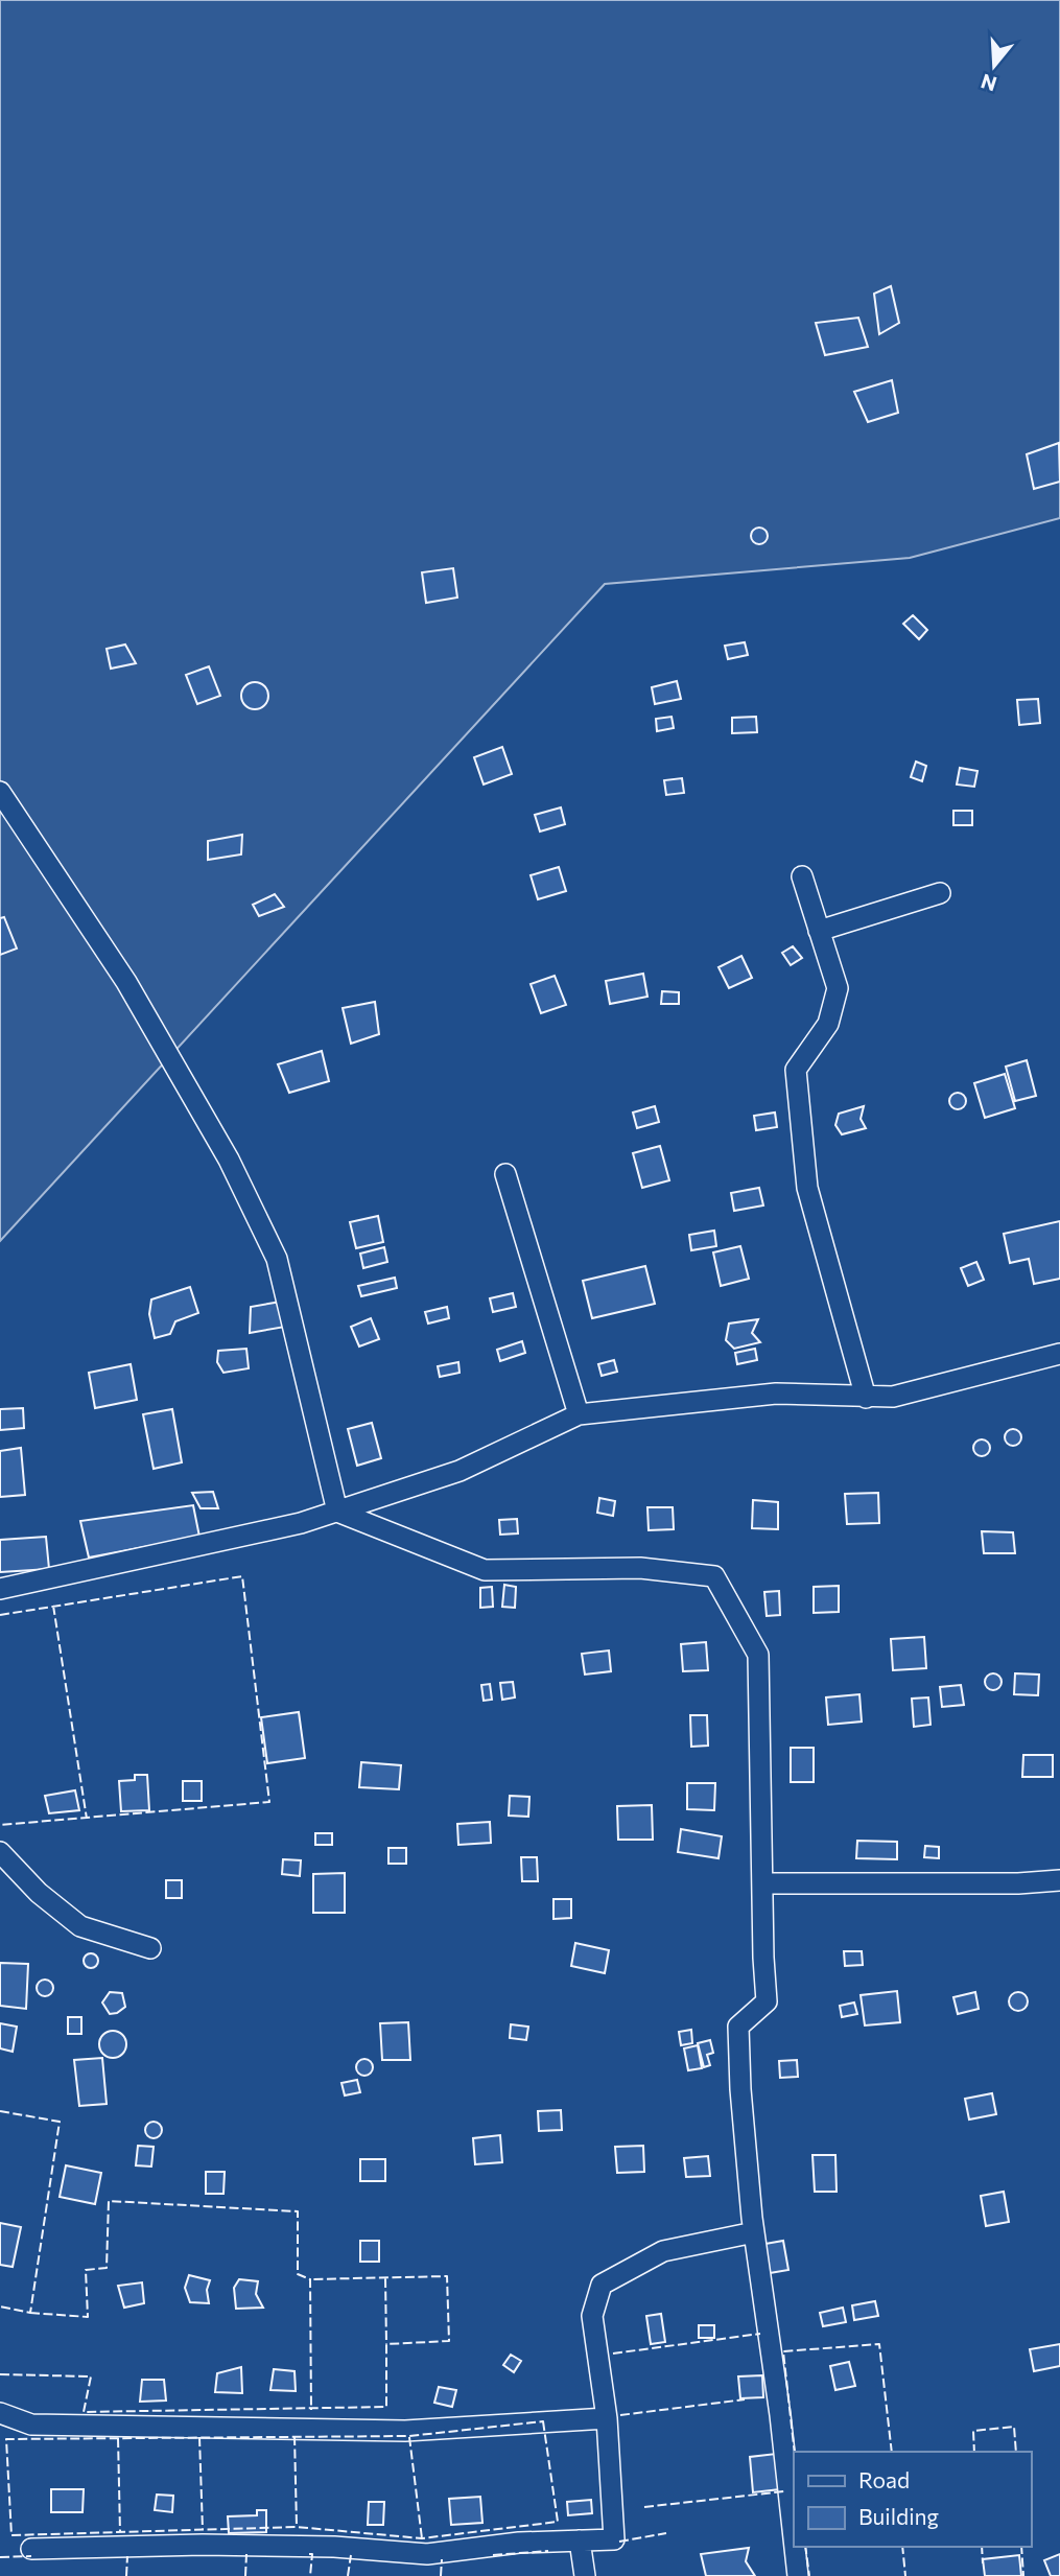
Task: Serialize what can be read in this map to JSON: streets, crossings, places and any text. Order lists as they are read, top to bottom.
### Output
{
  "legend": ["Road", "Building"],
  "north": "bottom"
}
